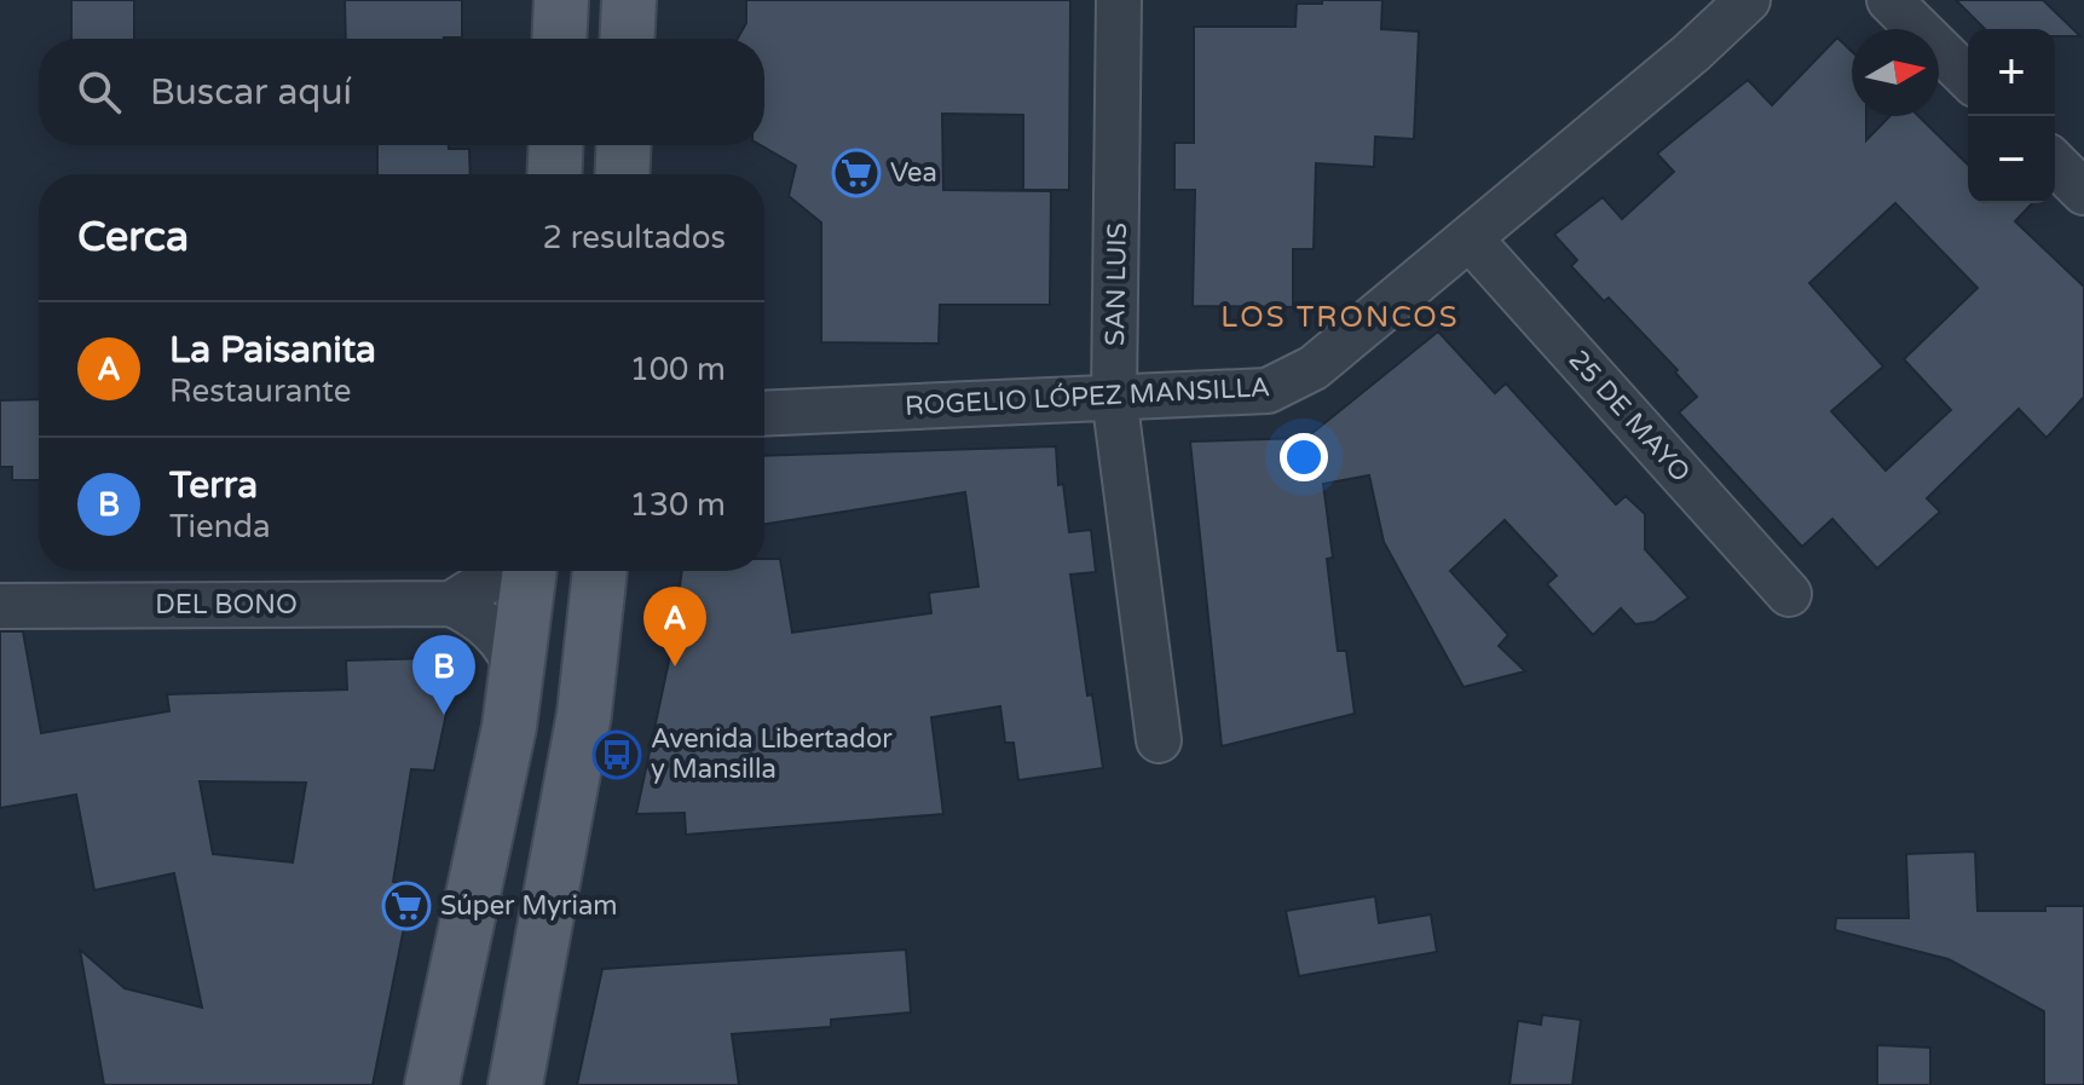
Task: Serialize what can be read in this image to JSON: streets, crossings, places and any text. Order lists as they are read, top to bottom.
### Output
{
  "streets": {
    "street": [
      "SAN LUIS",
      "ROGELIO LÓPEZ MANSILLA",
      "25 DE MAYO",
      "DEL BONO"
    ]
  },
  "crossings": [
    ["SAN LUIS", "ROGELIO LÓPEZ MANSILLA"],
    ["ROGELIO LÓPEZ MANSILLA", "25 DE MAYO"]
  ],
  "districts": ["LOS TRONCOS"],
  "places": {
    "supermarket": ["Vea", "Súper Myriam"],
    "bus stop": ["Avenida Libertador y Mansilla"]
  },
  "north": "right",
  "page": {
    "map_buttons": ["+", "−"],
    "search": "Buscar aquí",
    "heading": ["Cerca", "2 resultados"],
    "list": [
      {
        "mark": "A",
        "name": "La Paisanita",
        "note": "Restaurante",
        "value": "100 m"
      },
      {
        "mark": "B",
        "name": "Terra",
        "note": "Tienda",
        "value": "130 m"
      }
    ],
    "pins": ["A", "B"]
  }
}
